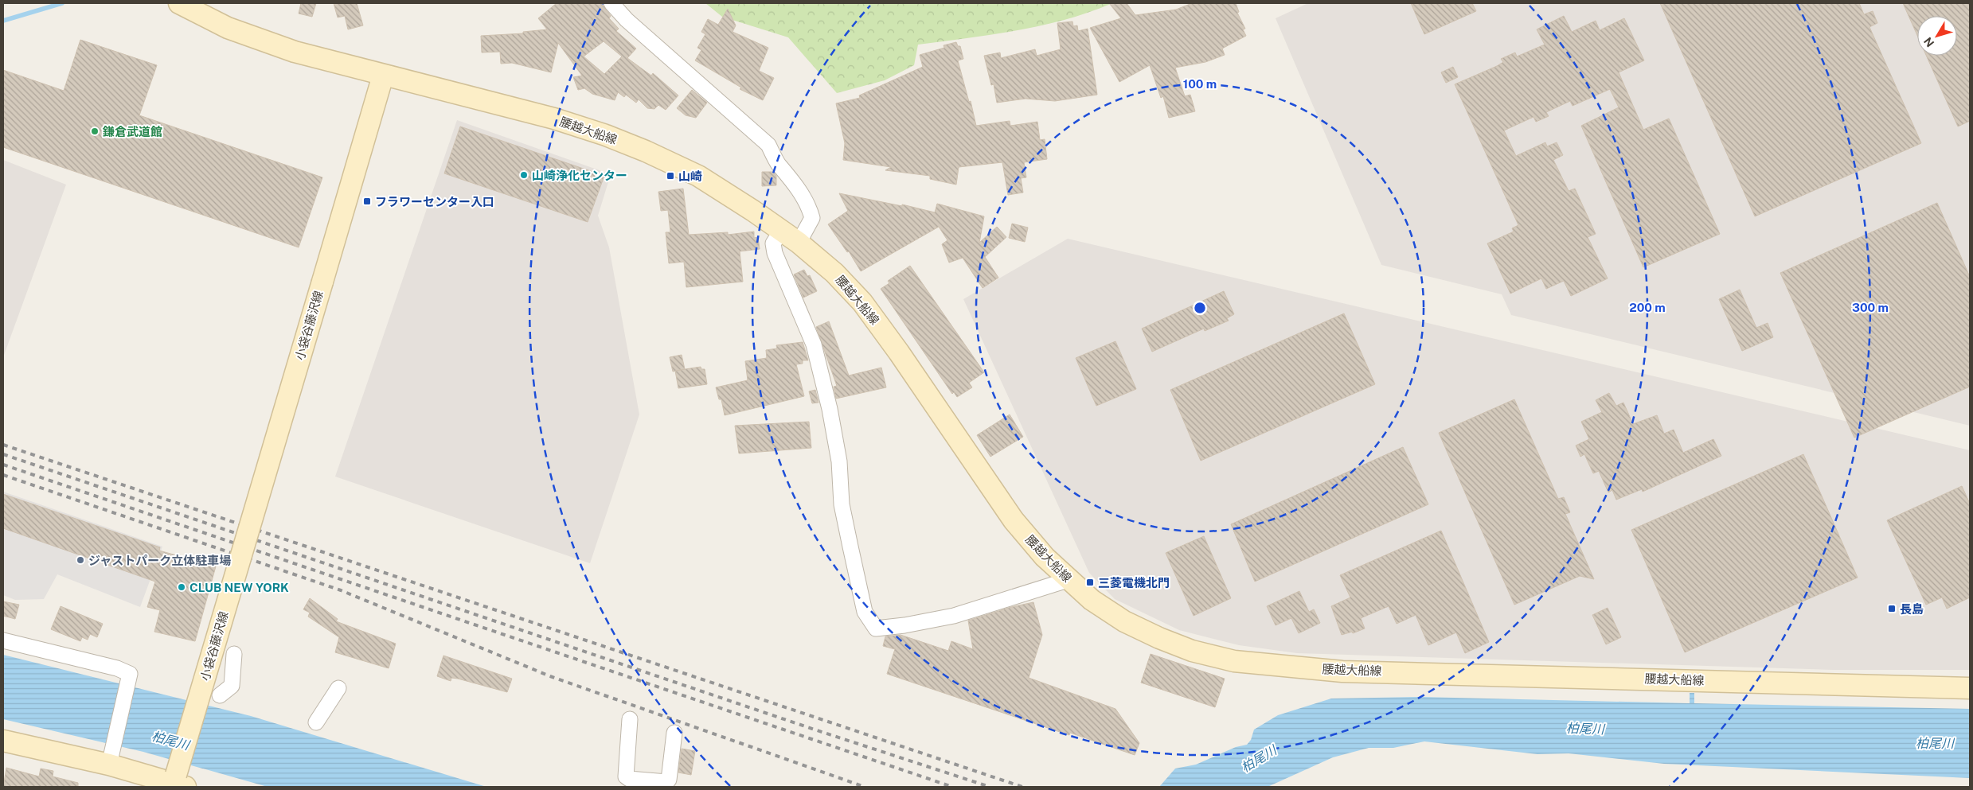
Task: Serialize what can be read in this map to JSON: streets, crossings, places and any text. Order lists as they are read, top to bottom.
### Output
{
  "streets": {
    "main road": ["腰越大船線", "小袋谷藤沢線"]
  },
  "crossings": [
    ["腰越大船線", "小袋谷藤沢線"]
  ],
  "water": ["柏尾川"],
  "places": {
    "other": [
      "鎌倉武道館",
      "山崎浄化センター",
      "ジャストパーク立体駐車場",
      "CLUB NEW YORK"
    ],
    "transit": [
      "山崎",
      "フラワーセンター入口",
      "三菱電機北門",
      "長島"
    ]
  },
  "north": "bottom left",
  "rings": ["100 m", "200 m", "300 m"]
}
